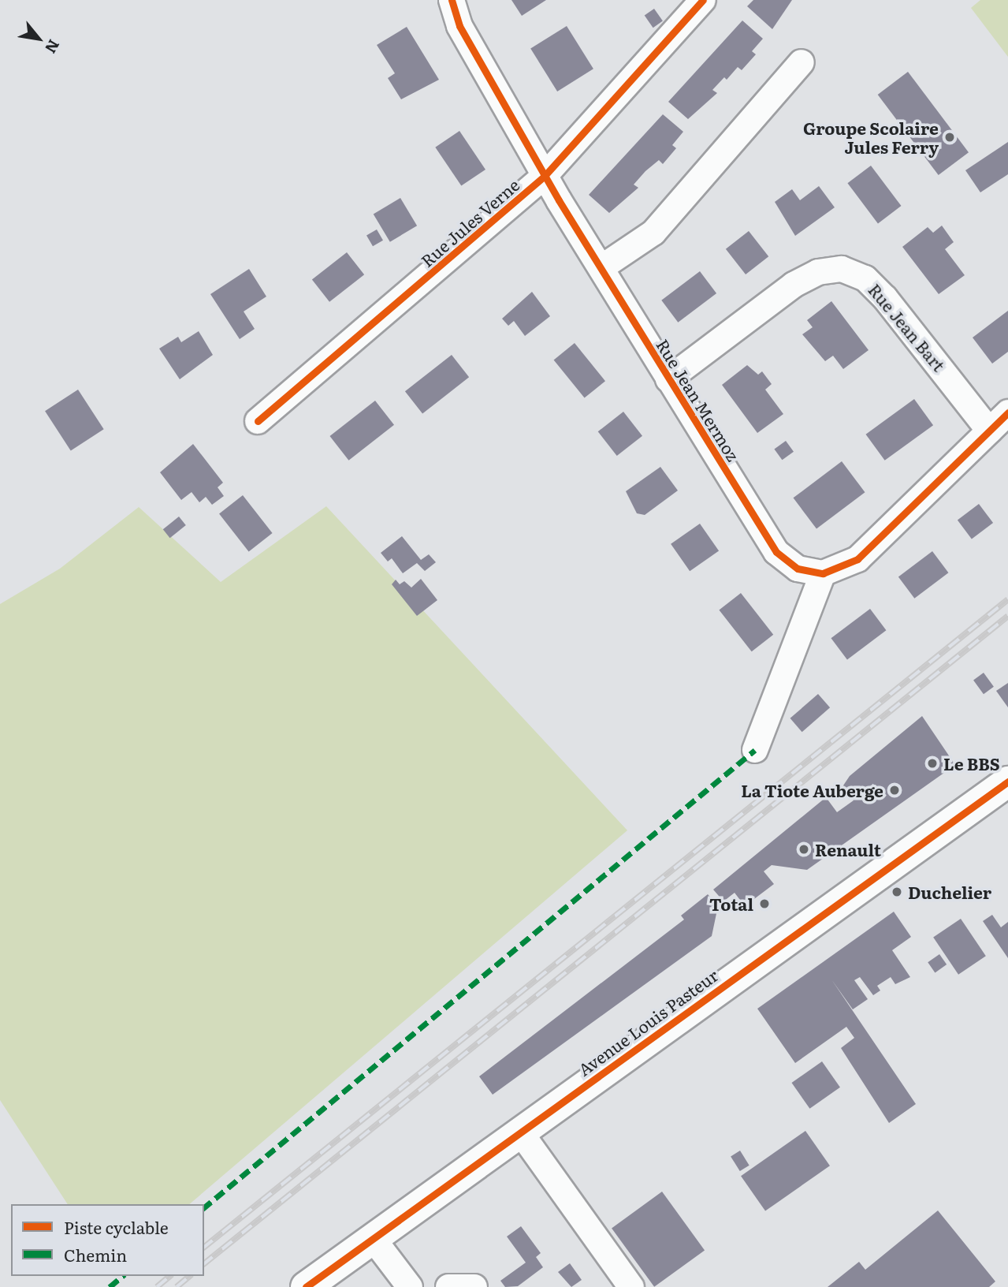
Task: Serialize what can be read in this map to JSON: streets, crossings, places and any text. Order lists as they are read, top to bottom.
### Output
{
  "streets": {
    "main road": ["Avenue Louis Pasteur"],
    "street": ["Rue Jules Verne", "Rue Jean Bart", "Rue Jean Mermoz"]
  },
  "crossings": [
    ["Rue Jules Verne", "Rue Jean Mermoz"],
    ["Rue Jean Bart", "Rue Jean Mermoz"]
  ],
  "places": [
    "Groupe Scolaire Jules Ferry",
    "Le BBS",
    "La Tiote Auberge",
    "Renault",
    "Duchelier",
    "Total"
  ],
  "legend": ["Piste cyclable", "Chemin"],
  "north": "bottom right"
}
